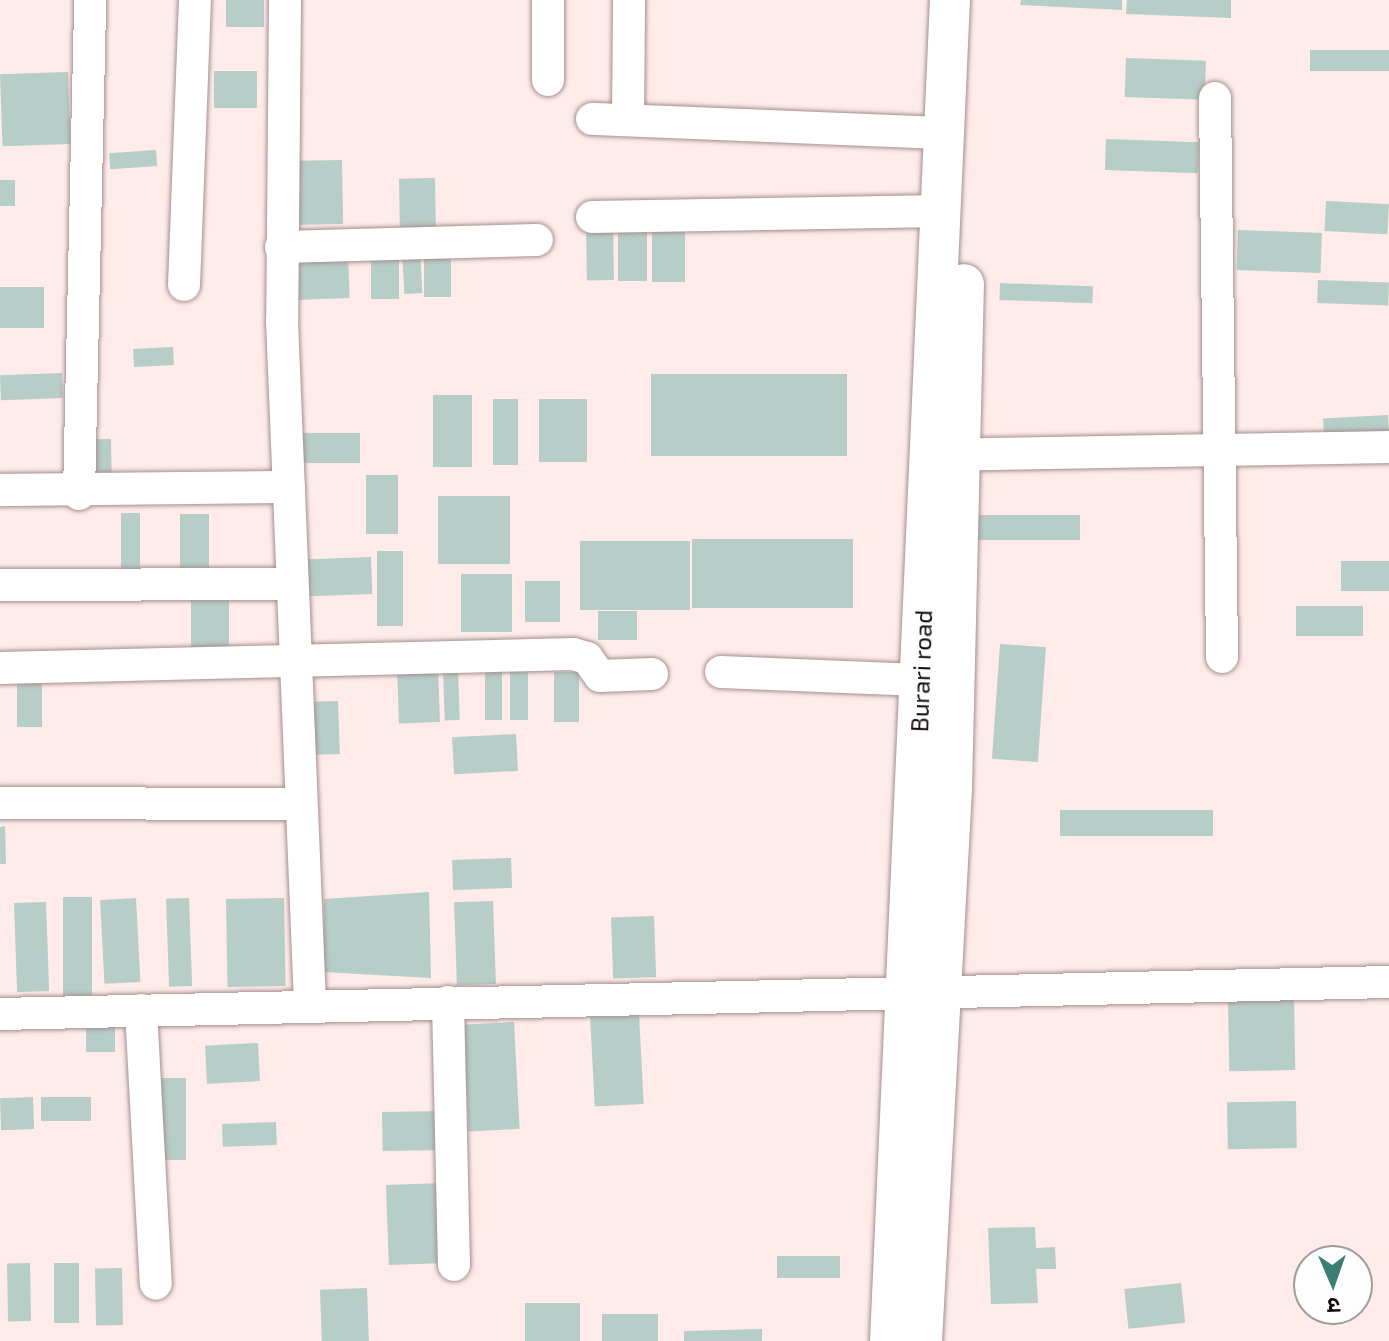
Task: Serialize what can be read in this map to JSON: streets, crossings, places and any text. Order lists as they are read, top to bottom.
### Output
{
  "streets": {
    "main road": ["Burari road"]
  },
  "north": "bottom"
}
